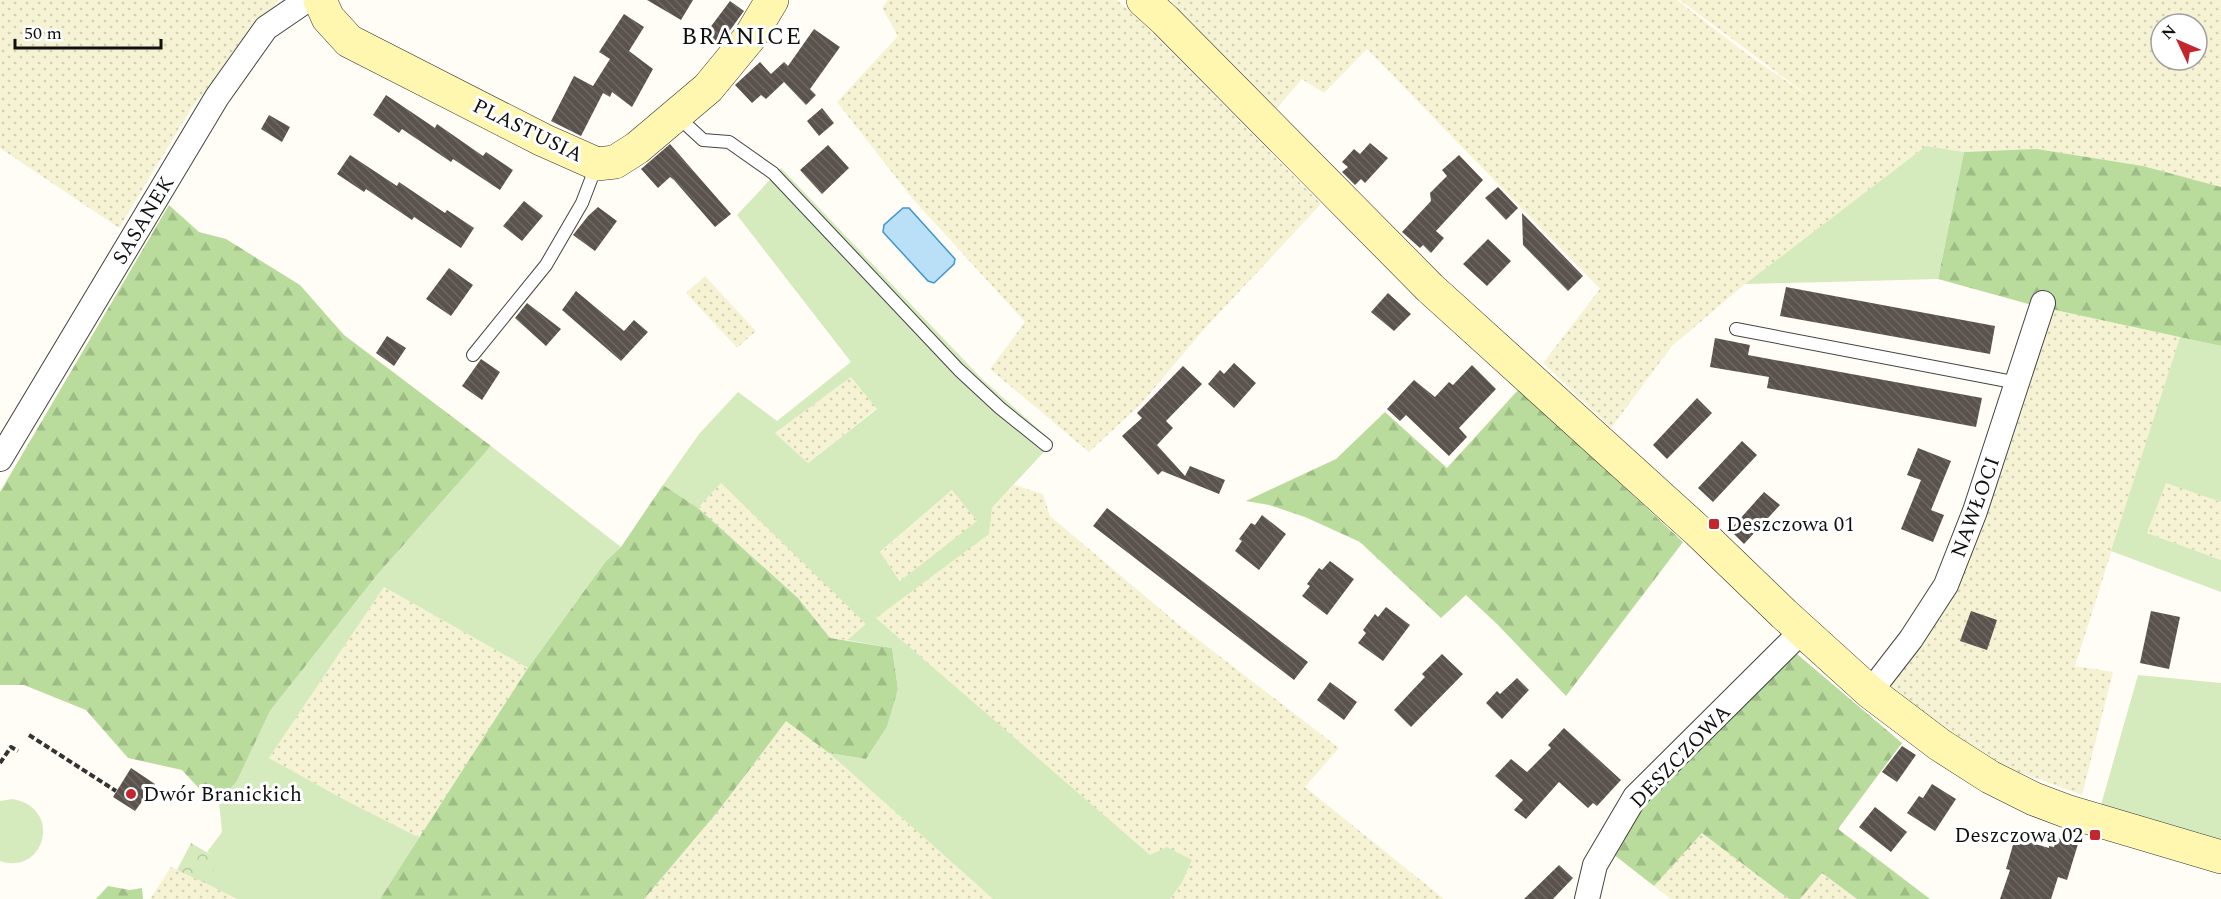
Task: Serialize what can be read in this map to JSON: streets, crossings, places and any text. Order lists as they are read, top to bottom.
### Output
{
  "streets": {
    "street": [
      "PLASTUSIA",
      "SASANEK",
      "NAWŁOCI",
      "DESZCZOWA"
    ]
  },
  "districts": ["BRANICE"],
  "places": {
    "transit": ["Deszczowa 01", "Deszczowa 02"],
    "other": ["Dwór Branickich"]
  },
  "scale_bar": "50 m",
  "north": "top left"
}
